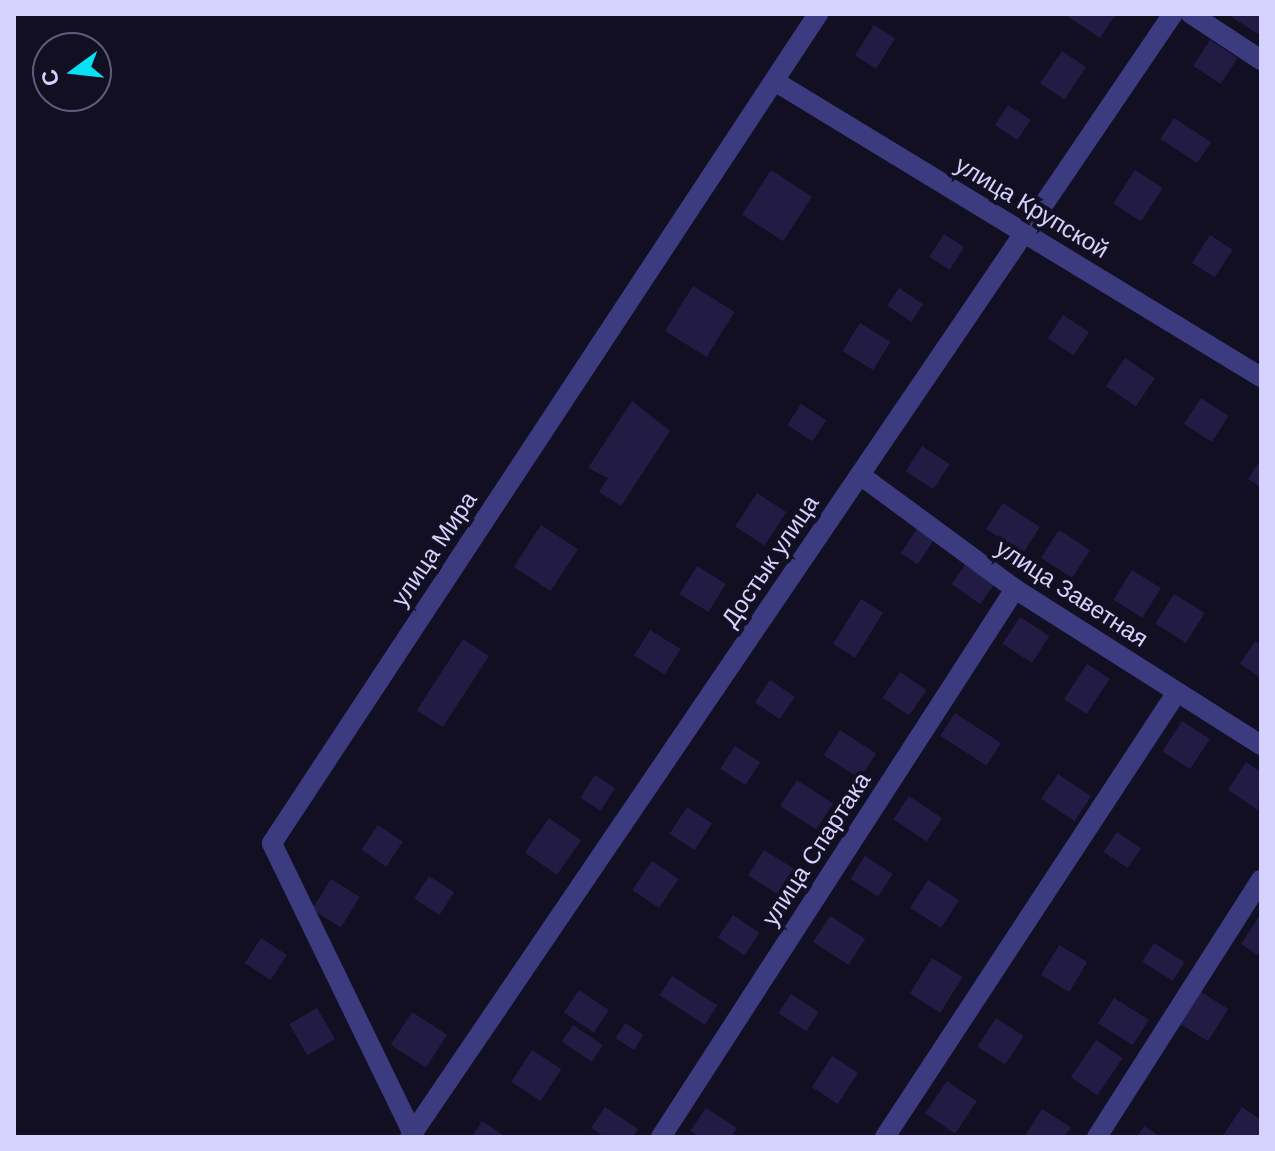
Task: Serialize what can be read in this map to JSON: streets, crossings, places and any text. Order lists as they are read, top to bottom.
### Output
{
  "streets": {
    "street": [
      "улица Крупской",
      "улица Мира",
      "Достык улица",
      "улица Заветная",
      "улица Спартака"
    ]
  },
  "crossings": [
    ["улица Крупской", "улица Мира"],
    ["улица Крупской", "Достык улица"],
    ["улица Мира", "Достык улица"],
    ["Достык улица", "улица Заветная"],
    ["улица Заветная", "улица Спартака"]
  ],
  "north": "left"
}
